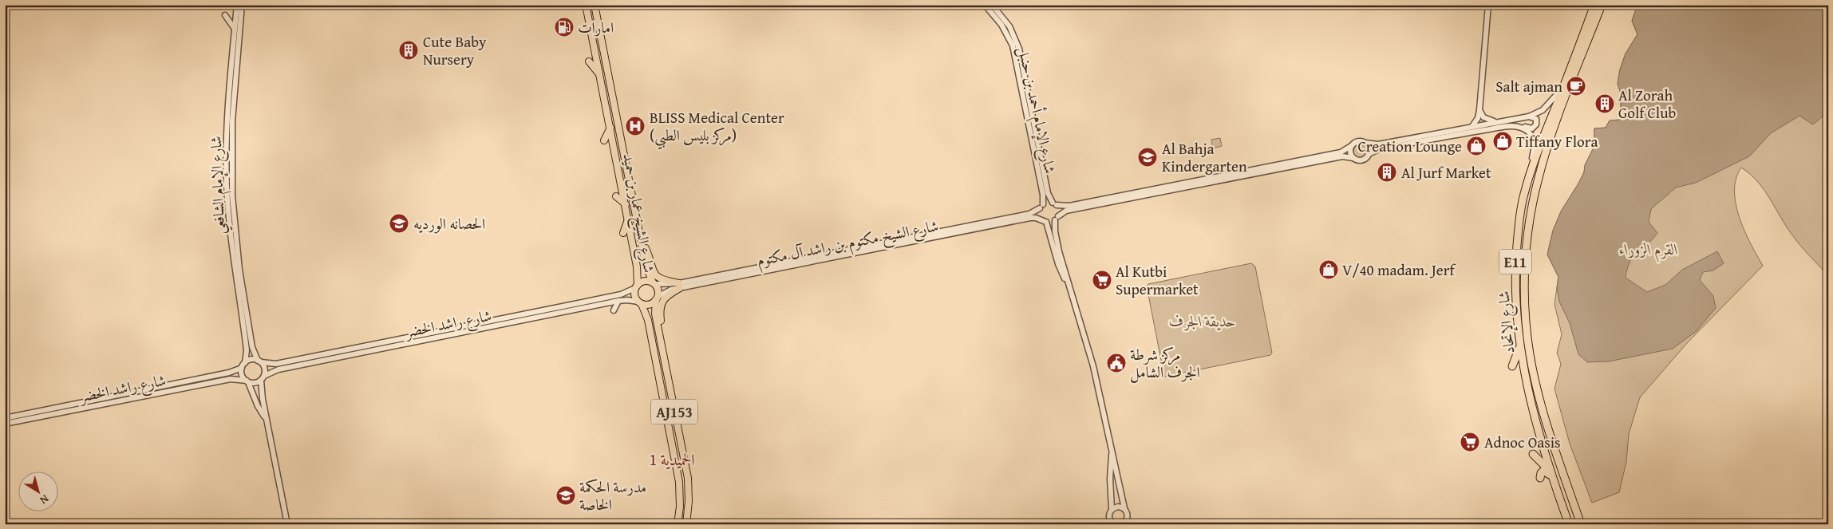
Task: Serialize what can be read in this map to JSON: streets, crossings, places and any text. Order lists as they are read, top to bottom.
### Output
{
  "streets": {
    "highway": ["E11", "شارع الإتحاد"],
    "main road": ["شارع الشيخ عمار بن حميد", "AJ153"],
    "street": [
      "شارع الإمام أحمد بن حنبل",
      "شارع الإمام الشافعي",
      "شارع الشيخ مكتوم بن راشد آل مكتوم",
      "شارع راشد الخضر"
    ]
  },
  "crossings": [
    ["شارع الإمام أحمد بن حنبل", "شارع الشيخ مكتوم بن راشد آل مكتوم"],
    ["شارع الإمام الشافعي", "شارع راشد الخضر"],
    ["شارع الشيخ عمار بن حميد", "شارع الشيخ مكتوم بن راشد آل مكتوم"],
    ["شارع الشيخ عمار بن حميد", "شارع راشد الخضر"],
    ["شارع الشيخ عمار بن حميد", "AJ153"],
    ["شارع الشيخ مكتوم بن راشد آل مكتوم", "شارع راشد الخضر"],
    ["شارع الشيخ مكتوم بن راشد آل مكتوم", "AJ153"],
    ["شارع راشد الخضر", "AJ153"]
  ],
  "districts": ["الحميدية 1"],
  "parks": ["القرم الزوراء", "حديقة الجرف"],
  "places": {
    "fuel station": ["امارات"],
    "building": ["Cute Baby Nursery", "Al Zorah Golf Club", "Al Jurf Market"],
    "cafe": ["Salt ajman"],
    "hospital": ["BLISS Medical Center (مركز بليس الطبي)"],
    "shop": ["Tiffany Flora", "Creation Lounge", "V/40 madam. Jerf"],
    "school or university": ["Al Bahja Kindergarten", "الحصانه الورديه", "مدرسة الحكمة الخاصة"],
    "supermarket": ["Al Kutbi Supermarket", "Adnoc Oasis"],
    "public building": ["مركز شرطة الجرف الشامل"]
  },
  "north": "bottom right"
}
